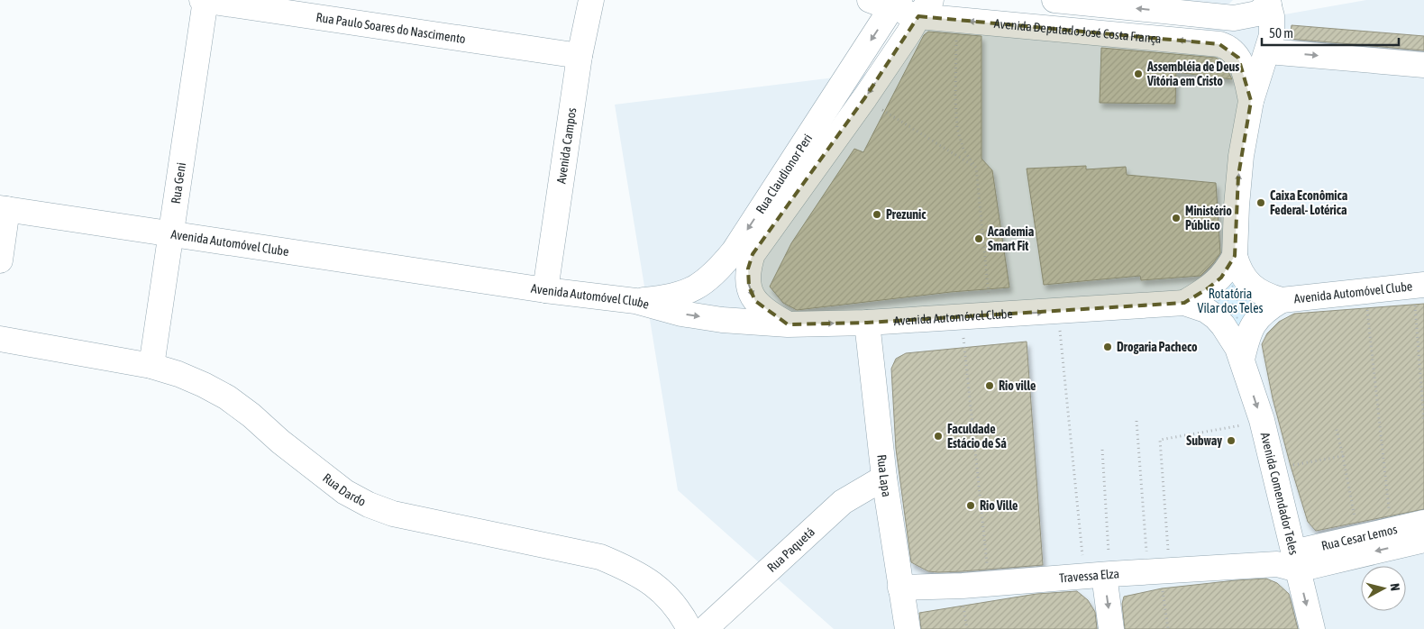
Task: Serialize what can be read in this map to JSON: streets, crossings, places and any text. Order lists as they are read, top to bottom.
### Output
{
  "streets": {
    "main road": [
      "Rua Paulo Soares do Nascimento",
      "Avenida Deputado José Costa França",
      "Avenida Campos",
      "Rua Claudionor Peri",
      "Rua Geni",
      "Avenida Automóvel Clube",
      "Rua Lapa",
      "Rua Dardo",
      "Avenida Comendador Teles",
      "Rua Cesar Lemos",
      "Rua Paquetá",
      "Travessa Elza"
    ]
  },
  "crossings": [
    ["Rua Paulo Soares do Nascimento", "Avenida Campos"],
    ["Rua Paulo Soares do Nascimento", "Rua Geni"],
    ["Avenida Deputado José Costa França", "Rua Claudionor Peri"],
    ["Avenida Campos", "Avenida Automóvel Clube"],
    ["Rua Claudionor Peri", "Avenida Automóvel Clube"],
    ["Rua Geni", "Avenida Automóvel Clube"],
    ["Rua Geni", "Rua Dardo"],
    ["Avenida Automóvel Clube", "Rua Lapa"],
    ["Avenida Automóvel Clube", "Avenida Comendador Teles"],
    ["Rua Lapa", "Rua Paquetá"],
    ["Rua Lapa", "Travessa Elza"],
    ["Avenida Comendador Teles", "Rua Cesar Lemos"],
    ["Avenida Comendador Teles", "Travessa Elza"],
    ["Rua Cesar Lemos", "Travessa Elza"]
  ],
  "one_way": ["Rua Claudionor Peri", "Avenida Comendador Teles"],
  "parks": ["Rotatória Vilar dos Teles"],
  "places": [
    "Assembléia de Deus Vitória em Cristo",
    "Caixa Econômica Federal- Lotérica",
    "Prezunic",
    "Ministério Público",
    "Academia Smart Fit",
    "Drogaria Pacheco",
    "Rio ville",
    "Faculdade Estácio de Sá",
    "Subway",
    "Rio Ville"
  ],
  "scale_bar": "50 m",
  "north": "right"
}
